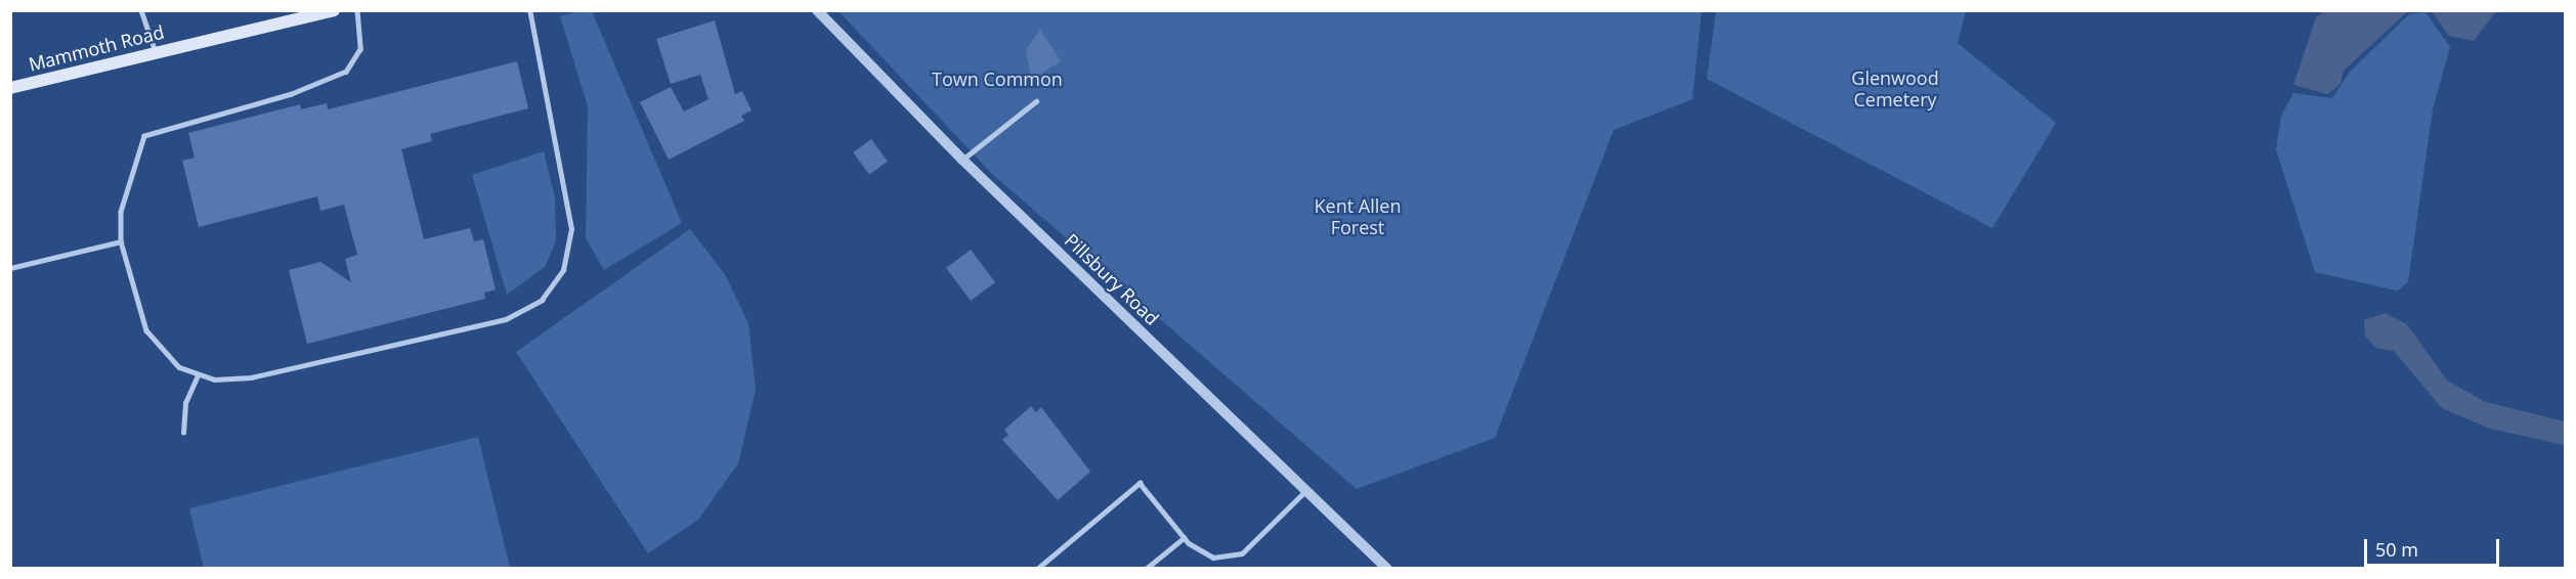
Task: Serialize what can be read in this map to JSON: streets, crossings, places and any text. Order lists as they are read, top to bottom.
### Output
{
  "streets": {
    "main road": ["Mammoth Road"],
    "street": ["Pillsbury Road"]
  },
  "parks": ["Town Common", "Glenwood Cemetery", "Kent Allen Forest"],
  "scale_bar": "50 m"
}
